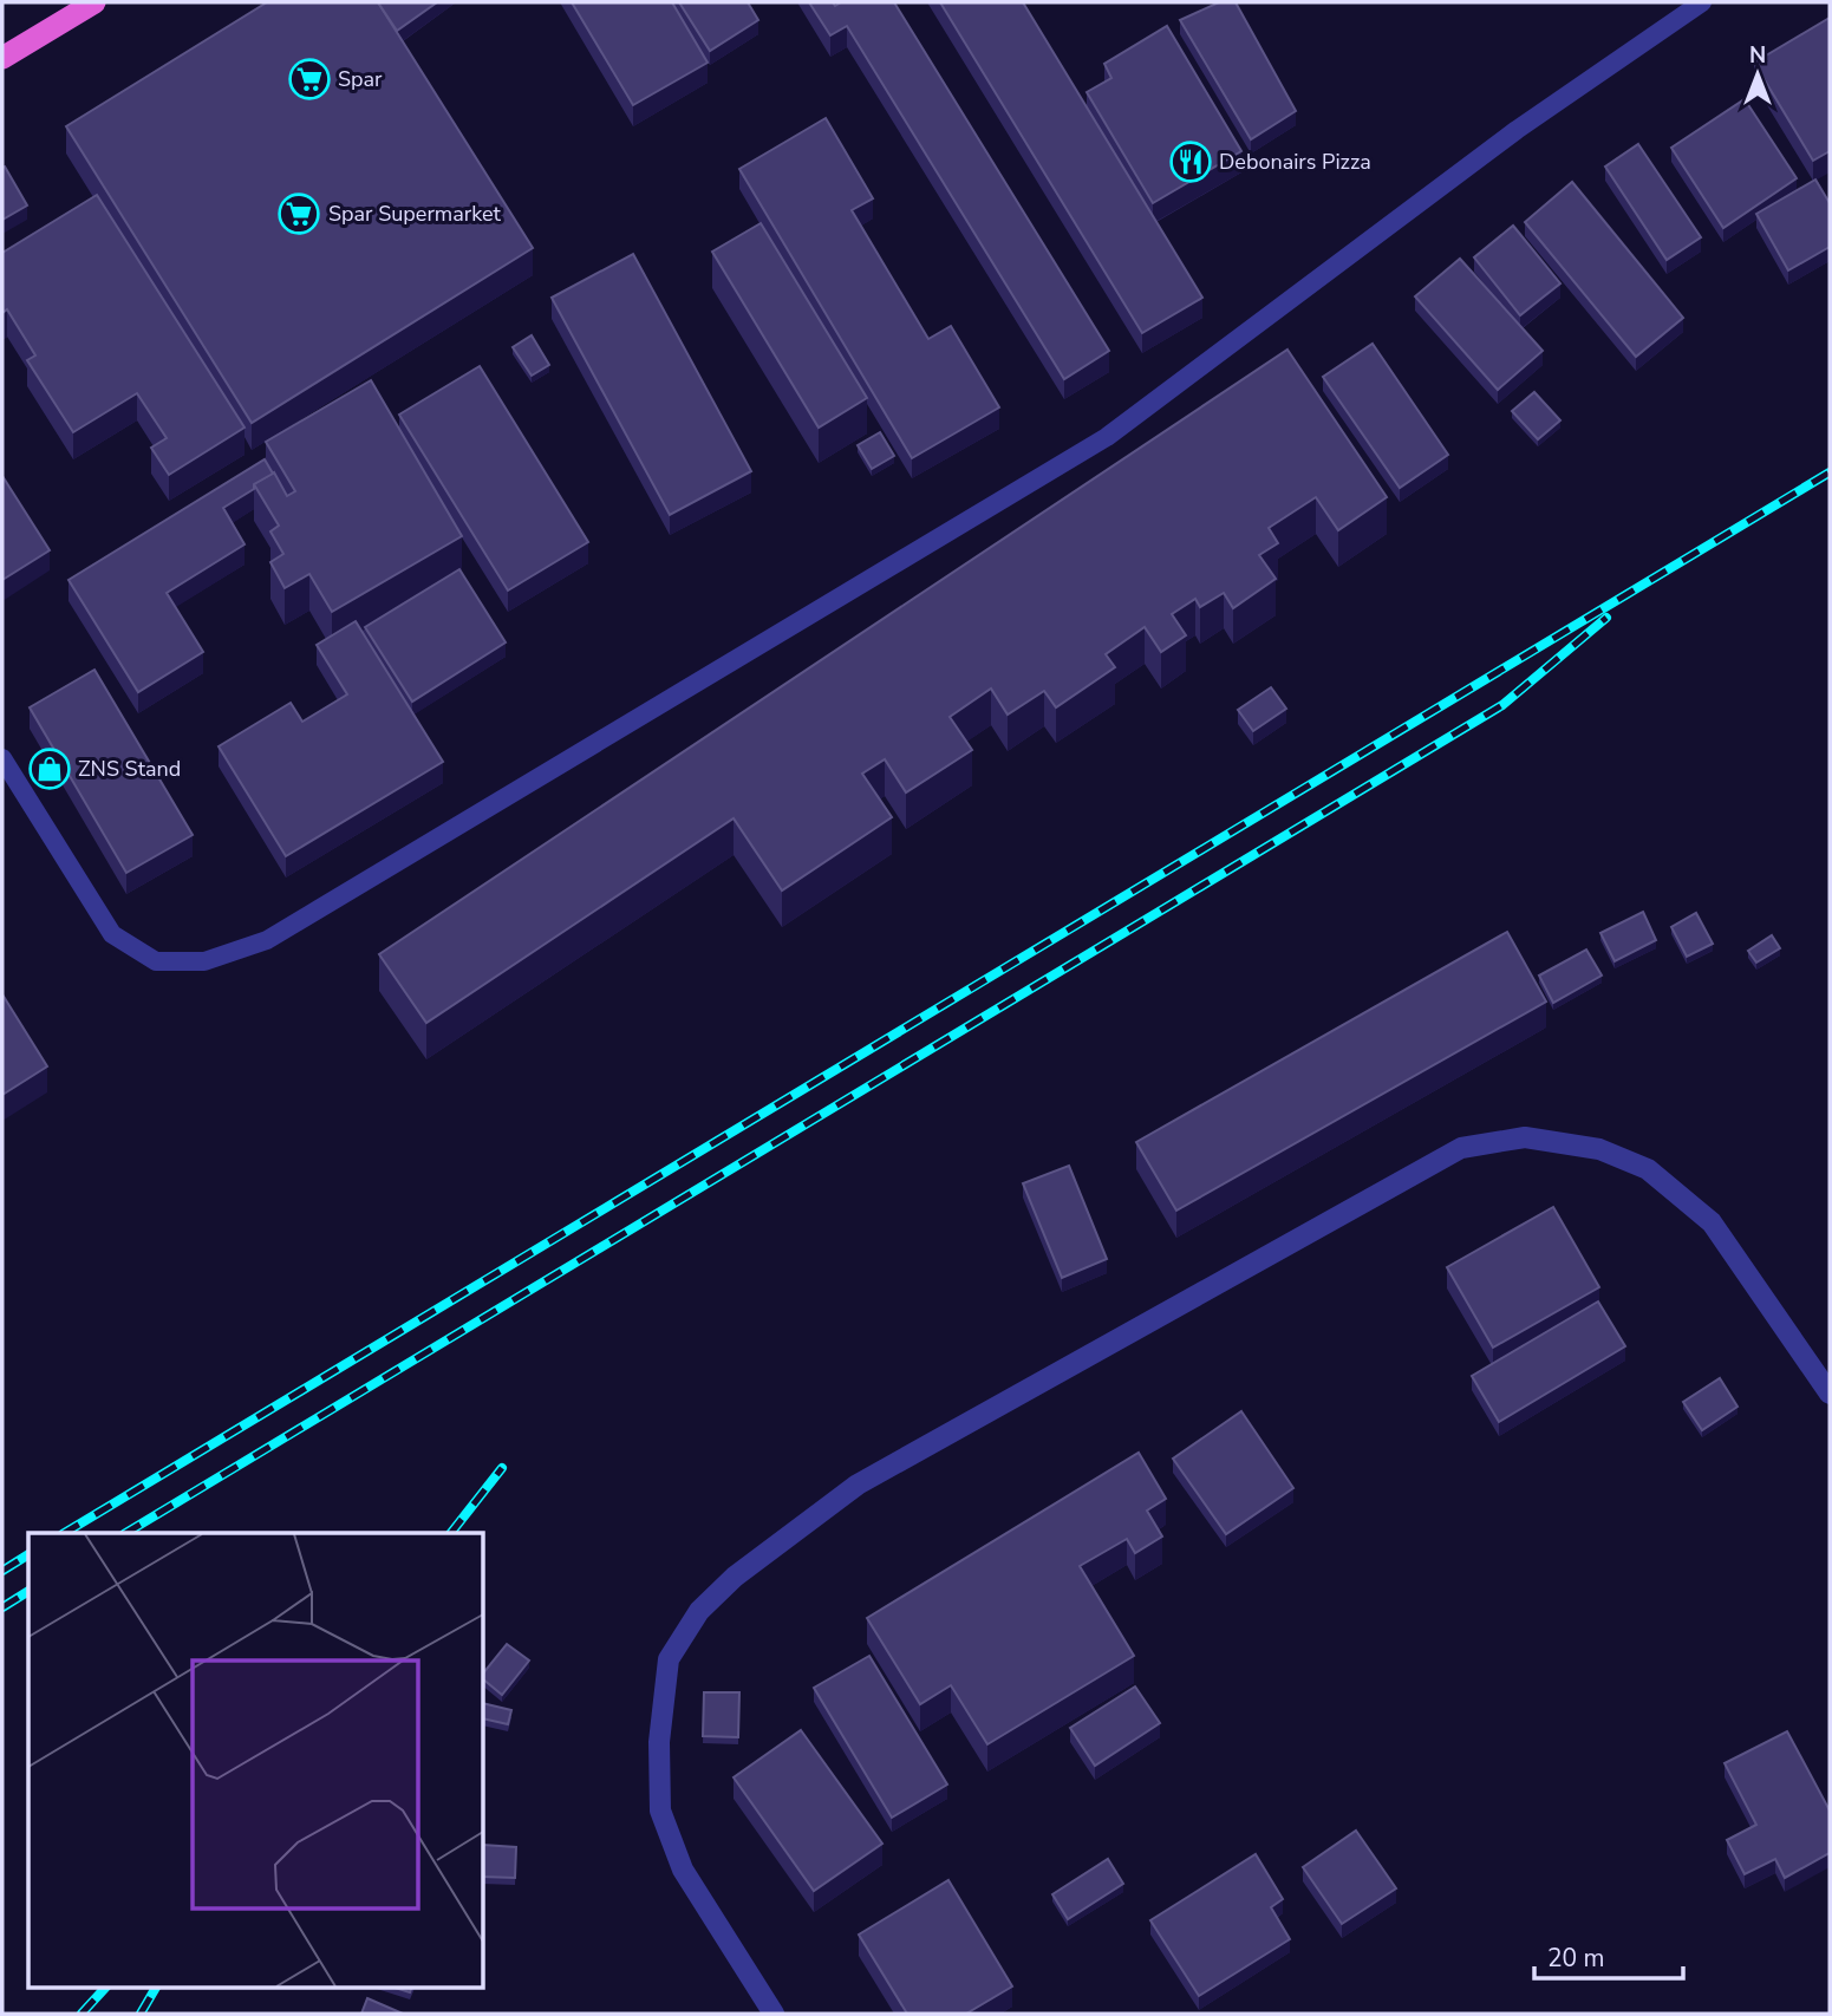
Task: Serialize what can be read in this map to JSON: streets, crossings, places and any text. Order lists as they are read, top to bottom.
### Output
{
  "places": {
    "supermarket": ["Spar", "Spar Supermarket"],
    "restaurant": ["Debonairs Pizza"],
    "shop": ["ZNS Stand"]
  },
  "scale_bar": "20 m",
  "north": "top"
}
